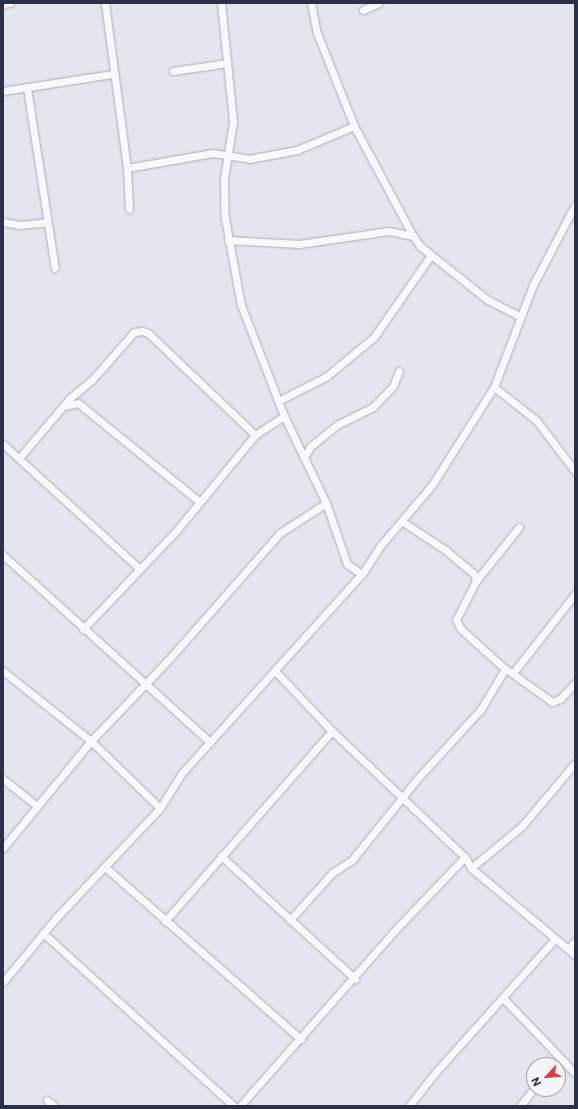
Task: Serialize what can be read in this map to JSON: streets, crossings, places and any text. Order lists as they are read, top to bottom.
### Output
{
  "north": "bottom left"
}
